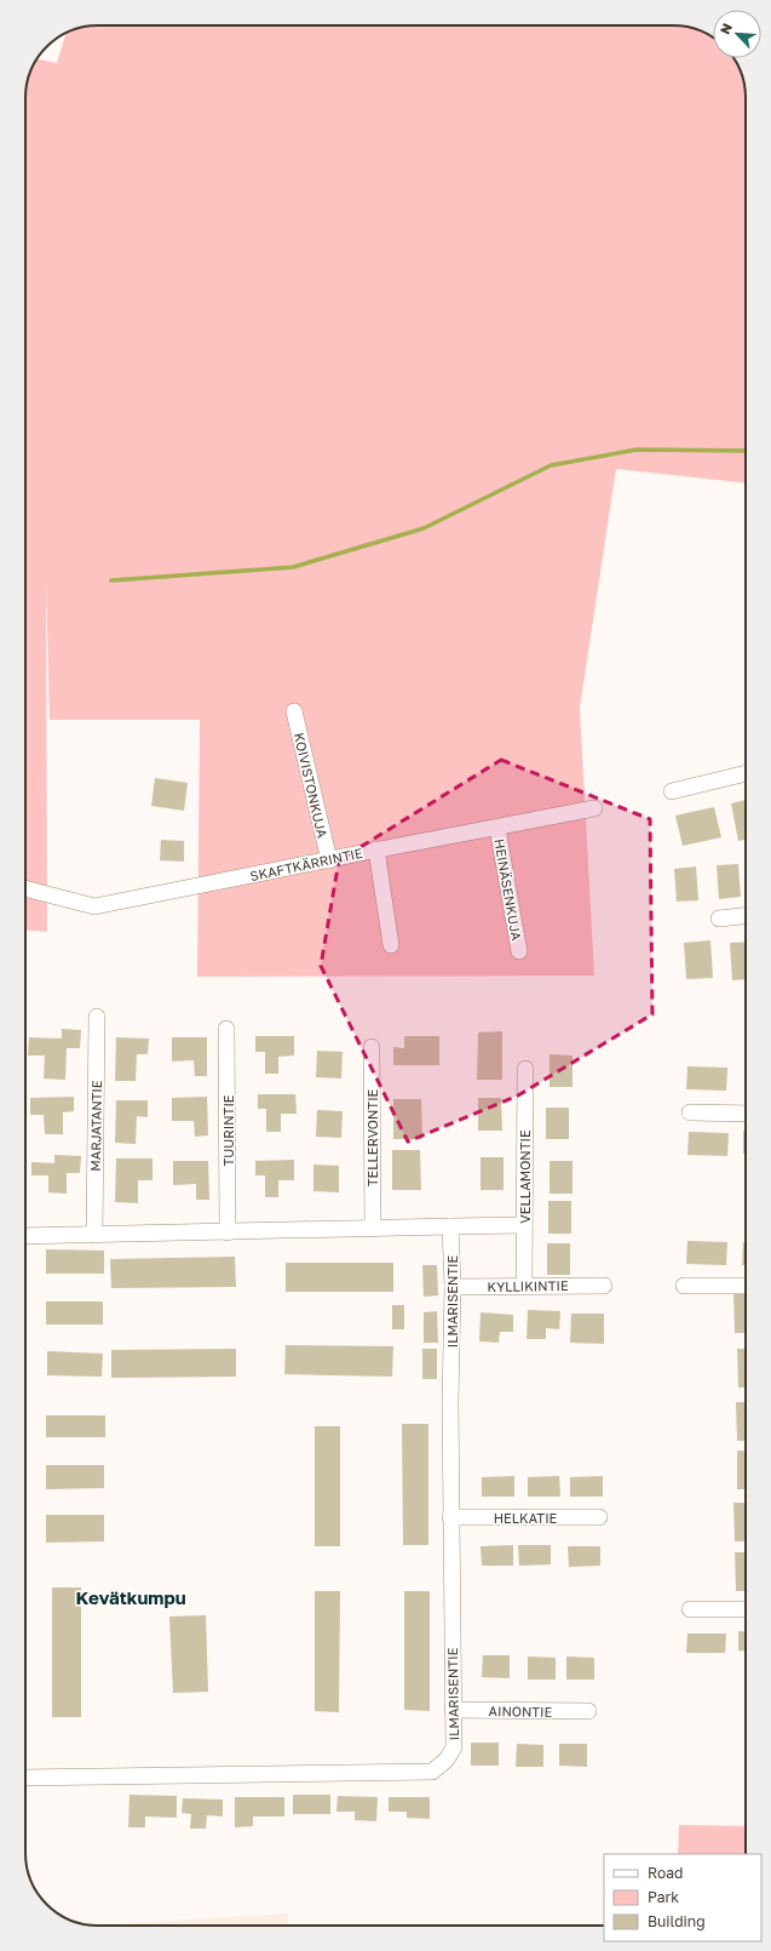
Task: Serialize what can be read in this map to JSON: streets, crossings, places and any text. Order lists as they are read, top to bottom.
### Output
{
  "streets": {
    "street": [
      "KOIVISTONKUJA",
      "SKAFTKÄRRINTIE",
      "HEINÄSENKUJA",
      "MARJATANTIE",
      "TUURINTIE",
      "TELLERVONTIE",
      "VELLAMONTIE",
      "KYLLIKINTIE",
      "ILMARISENTIE",
      "HELKATIE",
      "AINONTIE"
    ]
  },
  "crossings": [
    ["KOIVISTONKUJA", "SKAFTKÄRRINTIE"],
    ["SKAFTKÄRRINTIE", "HEINÄSENKUJA"],
    ["VELLAMONTIE", "KYLLIKINTIE"],
    ["KYLLIKINTIE", "ILMARISENTIE"],
    ["ILMARISENTIE", "HELKATIE"],
    ["ILMARISENTIE", "AINONTIE"]
  ],
  "districts": ["Kevätkumpu"],
  "legend": ["Road", "Park", "Building"],
  "north": "top left"
}
